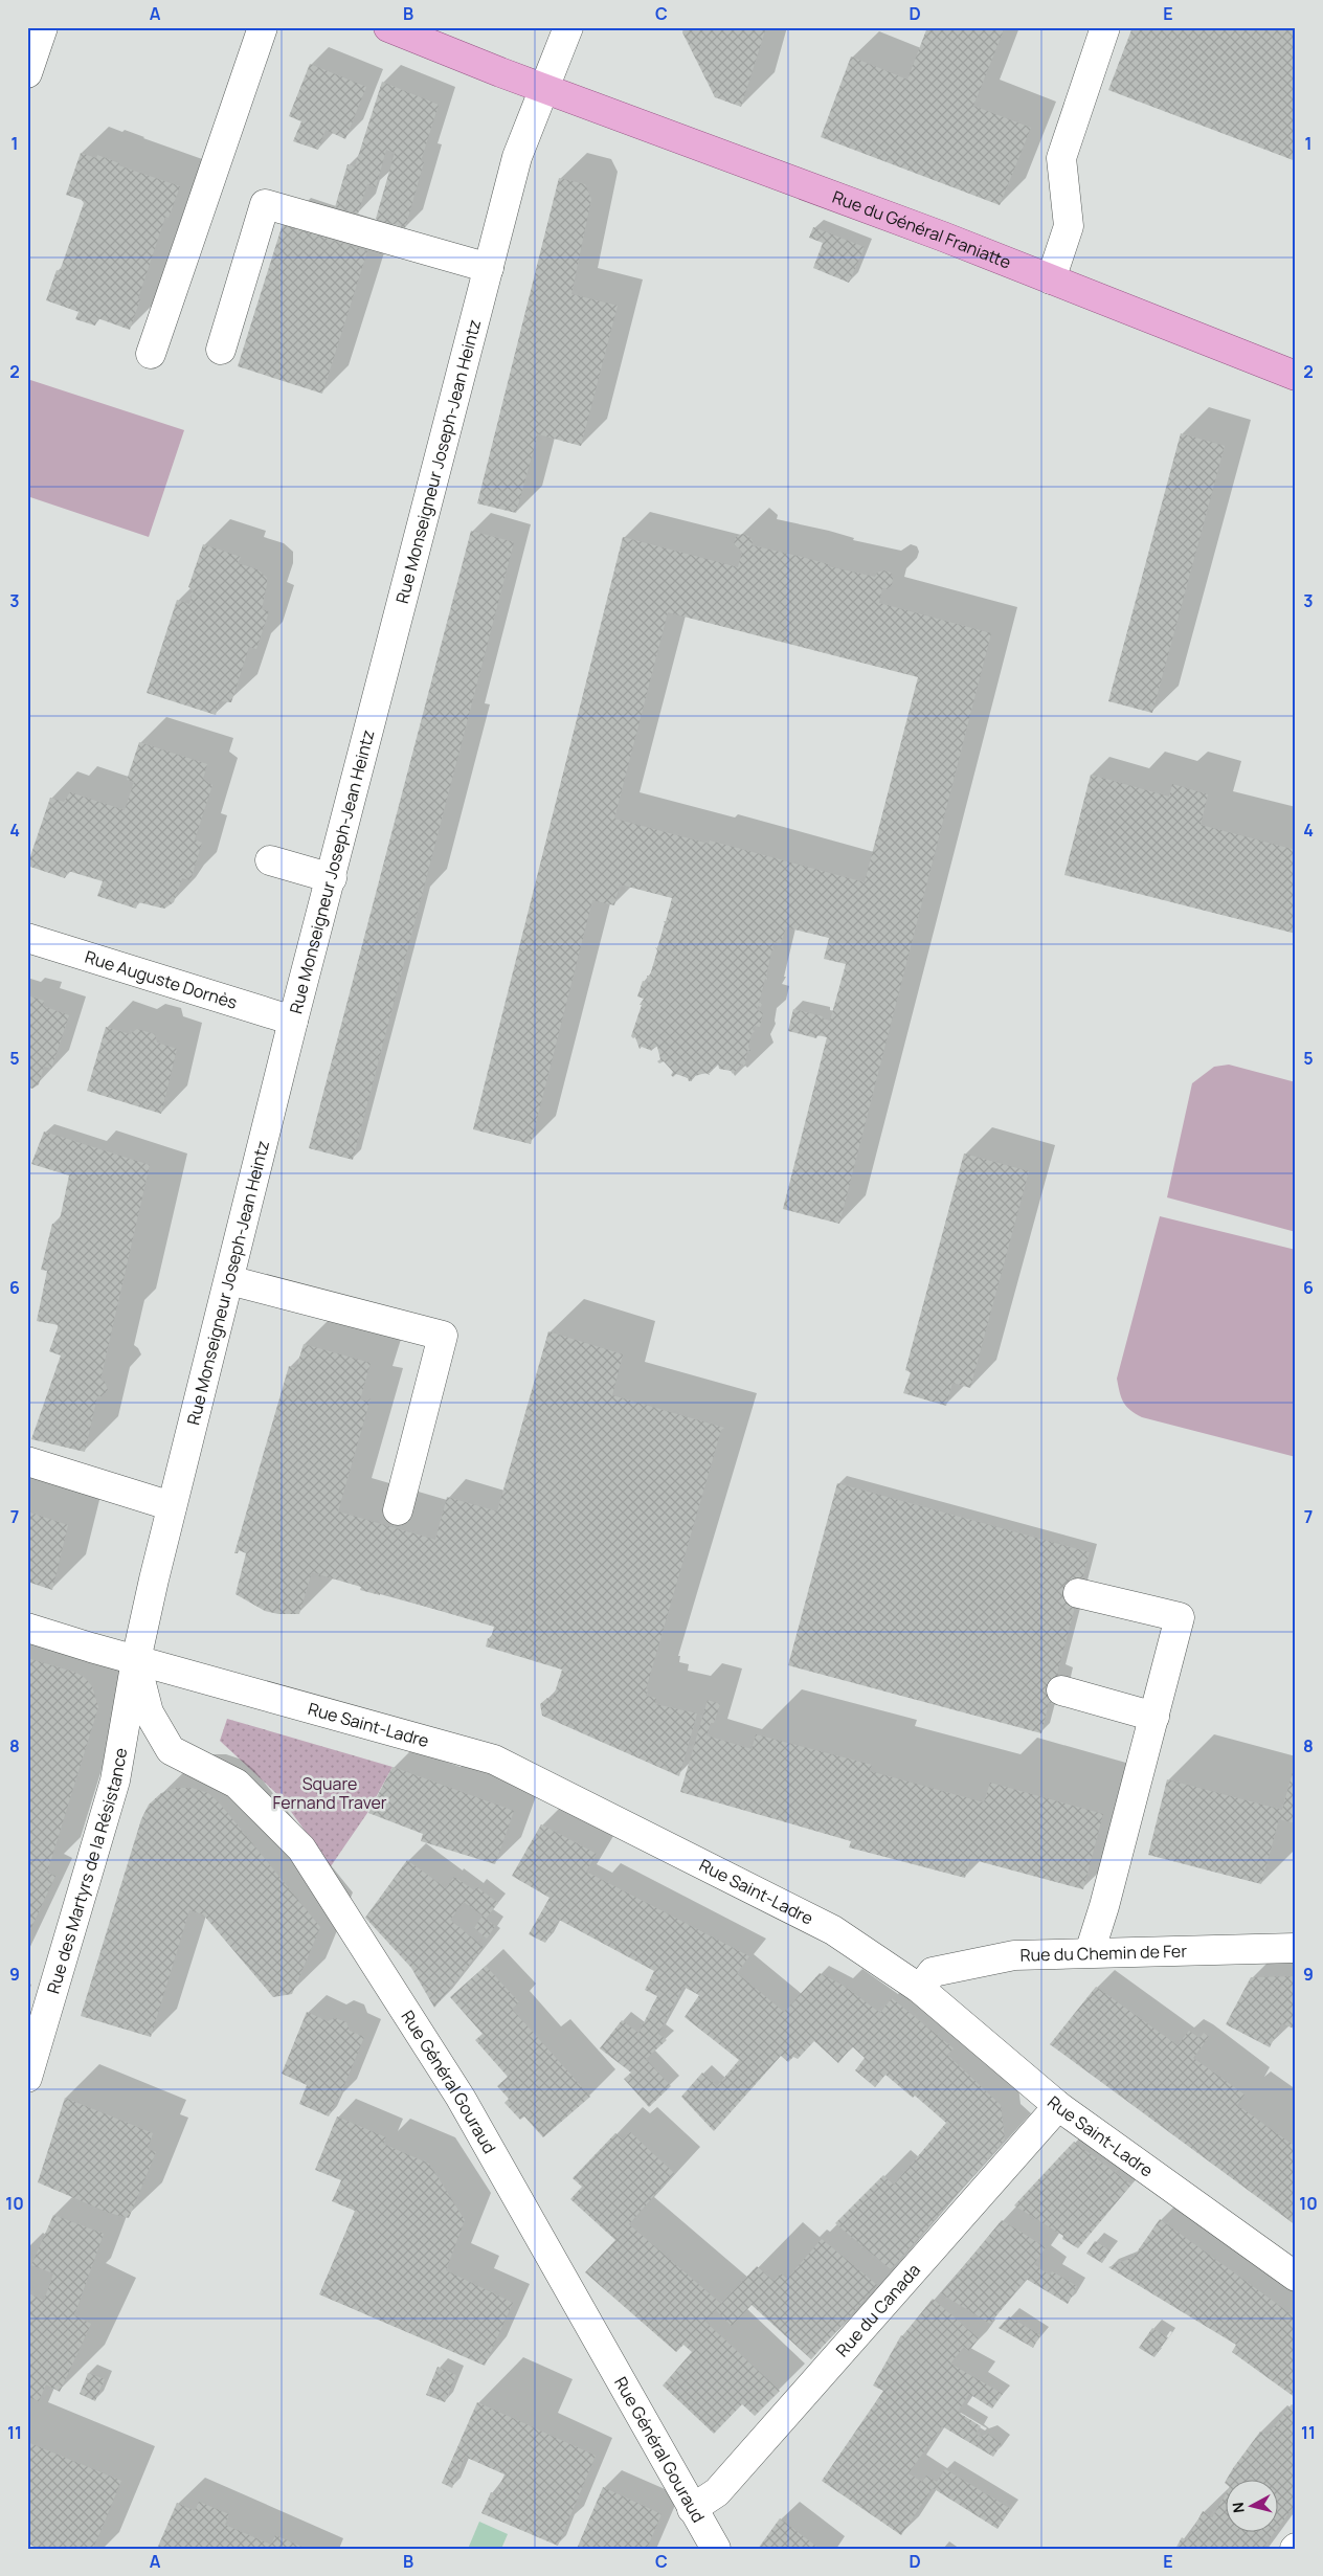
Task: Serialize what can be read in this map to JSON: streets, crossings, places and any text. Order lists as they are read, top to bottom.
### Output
{
  "streets": {
    "main road": ["Rue du Général Franiatte"],
    "street": [
      "Rue Monseigneur Joseph-Jean Heintz",
      "Rue Auguste Dornès",
      "Rue Saint-Ladre",
      "Rue des Martyrs de la Résistance",
      "Rue du Chemin de Fer",
      "Rue Général Gouraud",
      "Rue du Canada"
    ]
  },
  "crossings": [
    ["Rue du Général Franiatte", "Rue Monseigneur Joseph-Jean Heintz"],
    ["Rue Monseigneur Joseph-Jean Heintz", "Rue Auguste Dornès"],
    ["Rue Monseigneur Joseph-Jean Heintz", "Rue Saint-Ladre"],
    ["Rue Monseigneur Joseph-Jean Heintz", "Rue des Martyrs de la Résistance"],
    ["Rue Monseigneur Joseph-Jean Heintz", "Rue Général Gouraud"],
    ["Rue Saint-Ladre", "Rue des Martyrs de la Résistance"],
    ["Rue Saint-Ladre", "Rue du Chemin de Fer"],
    ["Rue Saint-Ladre", "Rue Général Gouraud"],
    ["Rue Saint-Ladre", "Rue du Canada"],
    ["Rue des Martyrs de la Résistance", "Rue Général Gouraud"],
    ["Rue Général Gouraud", "Rue du Canada"]
  ],
  "parks": ["Square Fernand Traver"],
  "north": "left",
  "grid": {
    "columns": [
      "A",
      "B",
      "C",
      "D",
      "E"
    ],
    "rows": [
      "1",
      "2",
      "3",
      "4",
      "5",
      "6",
      "7",
      "8",
      "9",
      "10",
      "11"
    ]
  }
}
